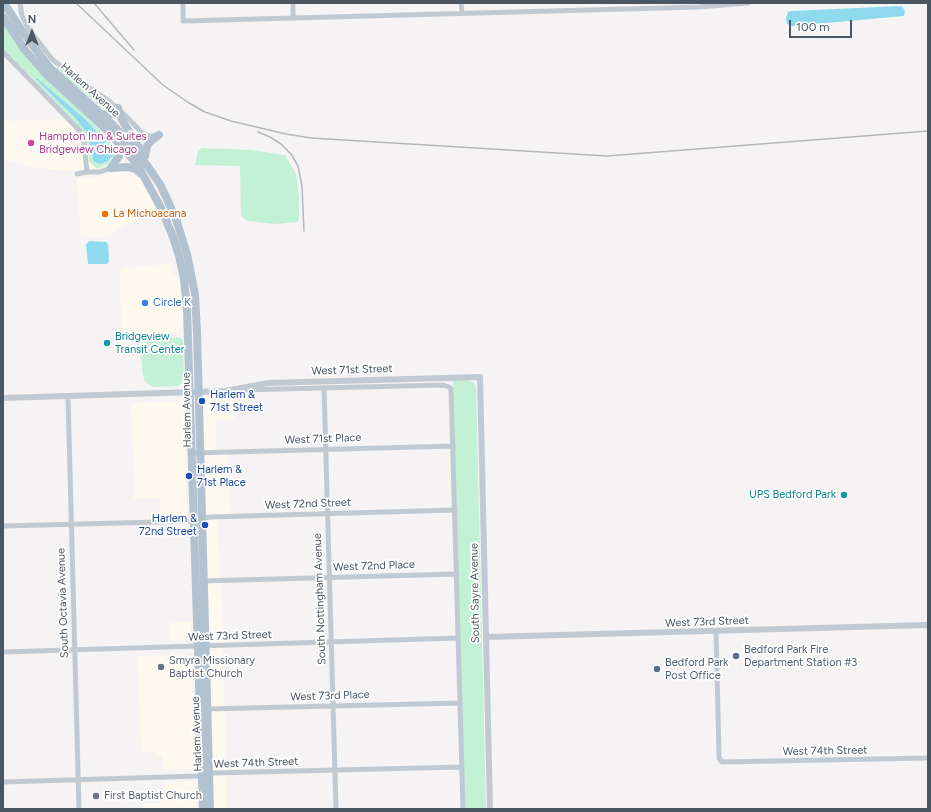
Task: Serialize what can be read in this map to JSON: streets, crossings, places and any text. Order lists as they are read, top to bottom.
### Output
{
  "streets": {
    "main road": ["Harlem Avenue"],
    "street": [
      "West 71st Street",
      "West 71st Place",
      "West 72nd Street",
      "West 72nd Place",
      "South Sayre Avenue",
      "South Nottingham Avenue",
      "South Octavia Avenue",
      "West 73rd Street",
      "West 73rd Place",
      "West 74th Street"
    ]
  },
  "crossings": [
    ["Harlem Avenue", "West 71st Street"],
    ["Harlem Avenue", "West 71st Place"],
    ["Harlem Avenue", "West 72nd Street"],
    ["Harlem Avenue", "West 72nd Place"],
    ["Harlem Avenue", "West 73rd Street"],
    ["Harlem Avenue", "West 73rd Place"],
    ["Harlem Avenue", "West 74th Street"],
    ["West 71st Street", "South Sayre Avenue"],
    ["West 71st Street", "South Nottingham Avenue"],
    ["West 71st Street", "South Octavia Avenue"],
    ["West 71st Place", "South Sayre Avenue"],
    ["West 71st Place", "South Nottingham Avenue"],
    ["West 72nd Street", "South Sayre Avenue"],
    ["West 72nd Street", "South Nottingham Avenue"],
    ["West 72nd Street", "South Octavia Avenue"],
    ["West 72nd Place", "South Sayre Avenue"],
    ["West 72nd Place", "South Nottingham Avenue"],
    ["South Sayre Avenue", "West 73rd Street"],
    ["South Sayre Avenue", "West 73rd Place"],
    ["South Sayre Avenue", "West 74th Street"],
    ["South Nottingham Avenue", "West 73rd Street"],
    ["South Nottingham Avenue", "West 73rd Place"],
    ["South Nottingham Avenue", "West 74th Street"],
    ["South Octavia Avenue", "West 73rd Street"],
    ["South Octavia Avenue", "West 74th Street"],
    ["West 73rd Street", "West 74th Street"]
  ],
  "places": [
    "Hampton Inn & Suites Bridgeview Chicago",
    "La Michoacana",
    "Circle K",
    "Bridgeview Transit Center",
    "Harlem & 71st Street",
    "Harlem & 71st Place",
    "UPS Bedford Park",
    "Harlem & 72nd Street",
    "Bedford Park Fire Department Station #3",
    "Smyra Missionary Baptist Church",
    "Bedford Park Post Office",
    "First Baptist Church"
  ],
  "scale_bar": "100 m",
  "north": "top"
}
